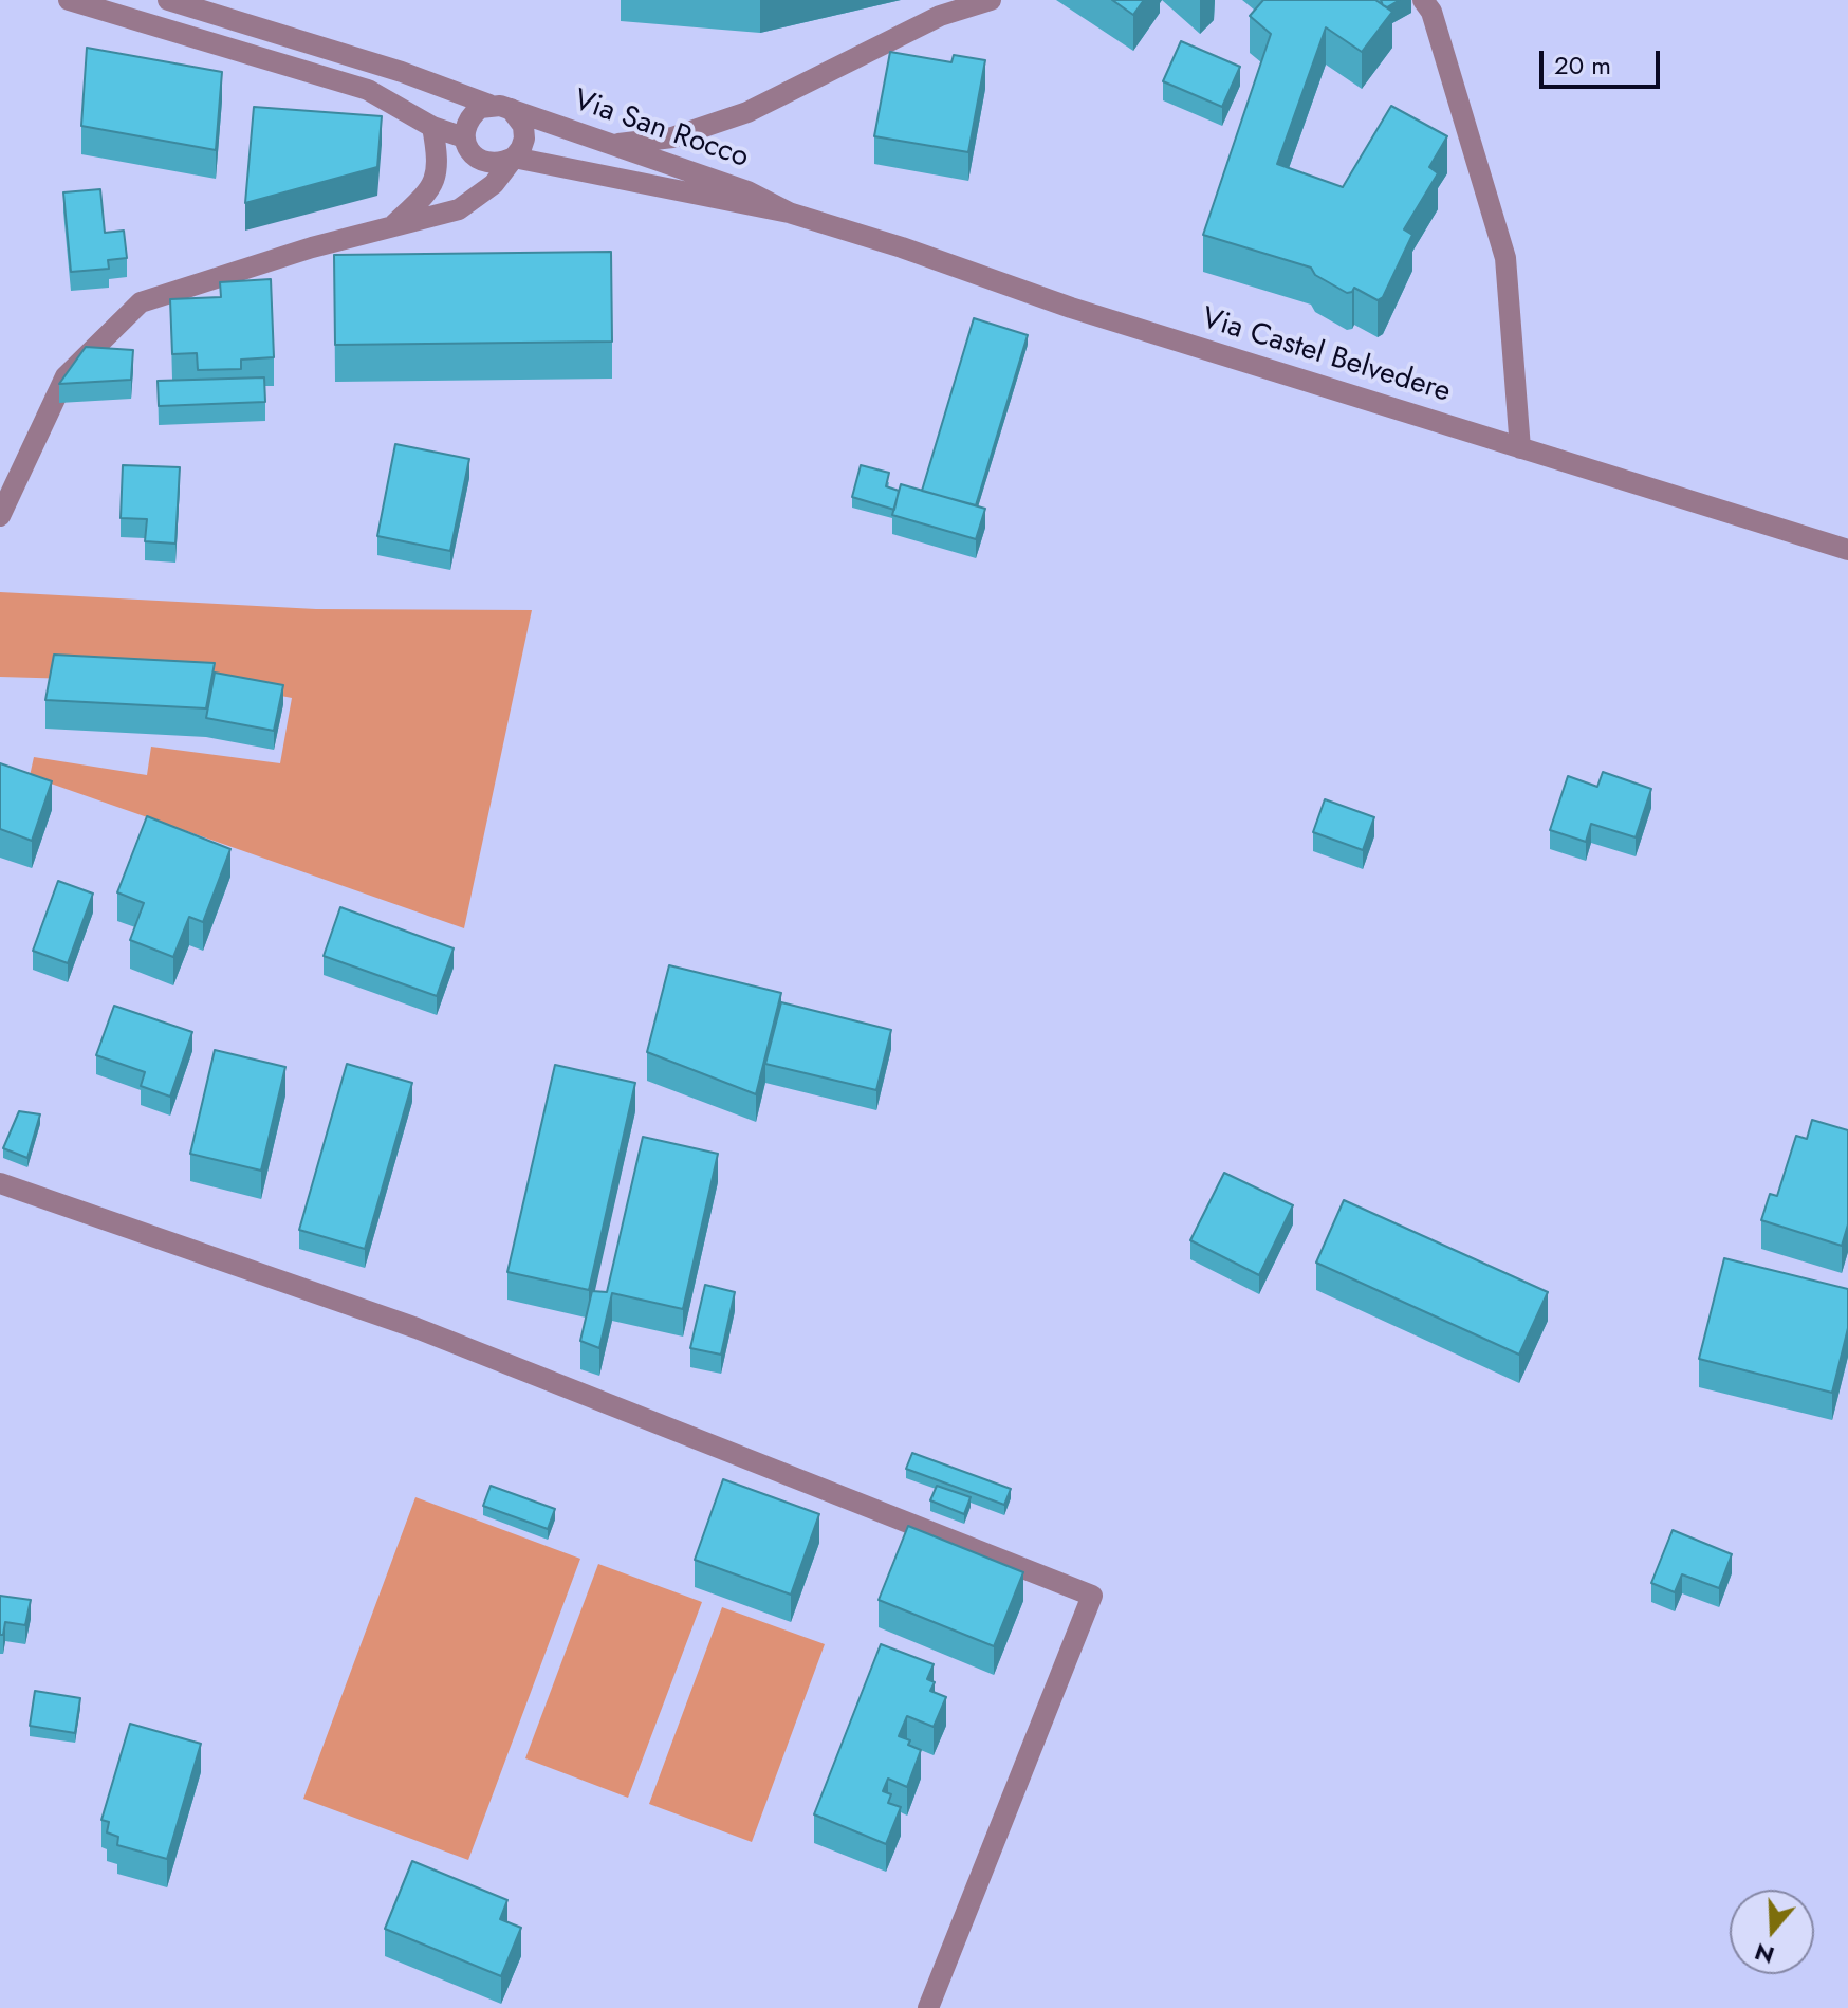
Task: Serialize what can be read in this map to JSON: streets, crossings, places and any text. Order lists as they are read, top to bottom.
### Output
{
  "streets": {
    "street": ["Via San Rocco", "Via Castel Belvedere"]
  },
  "crossings": [
    ["Via San Rocco", "Via Castel Belvedere"]
  ],
  "scale_bar": "20 m",
  "north": "bottom"
}
